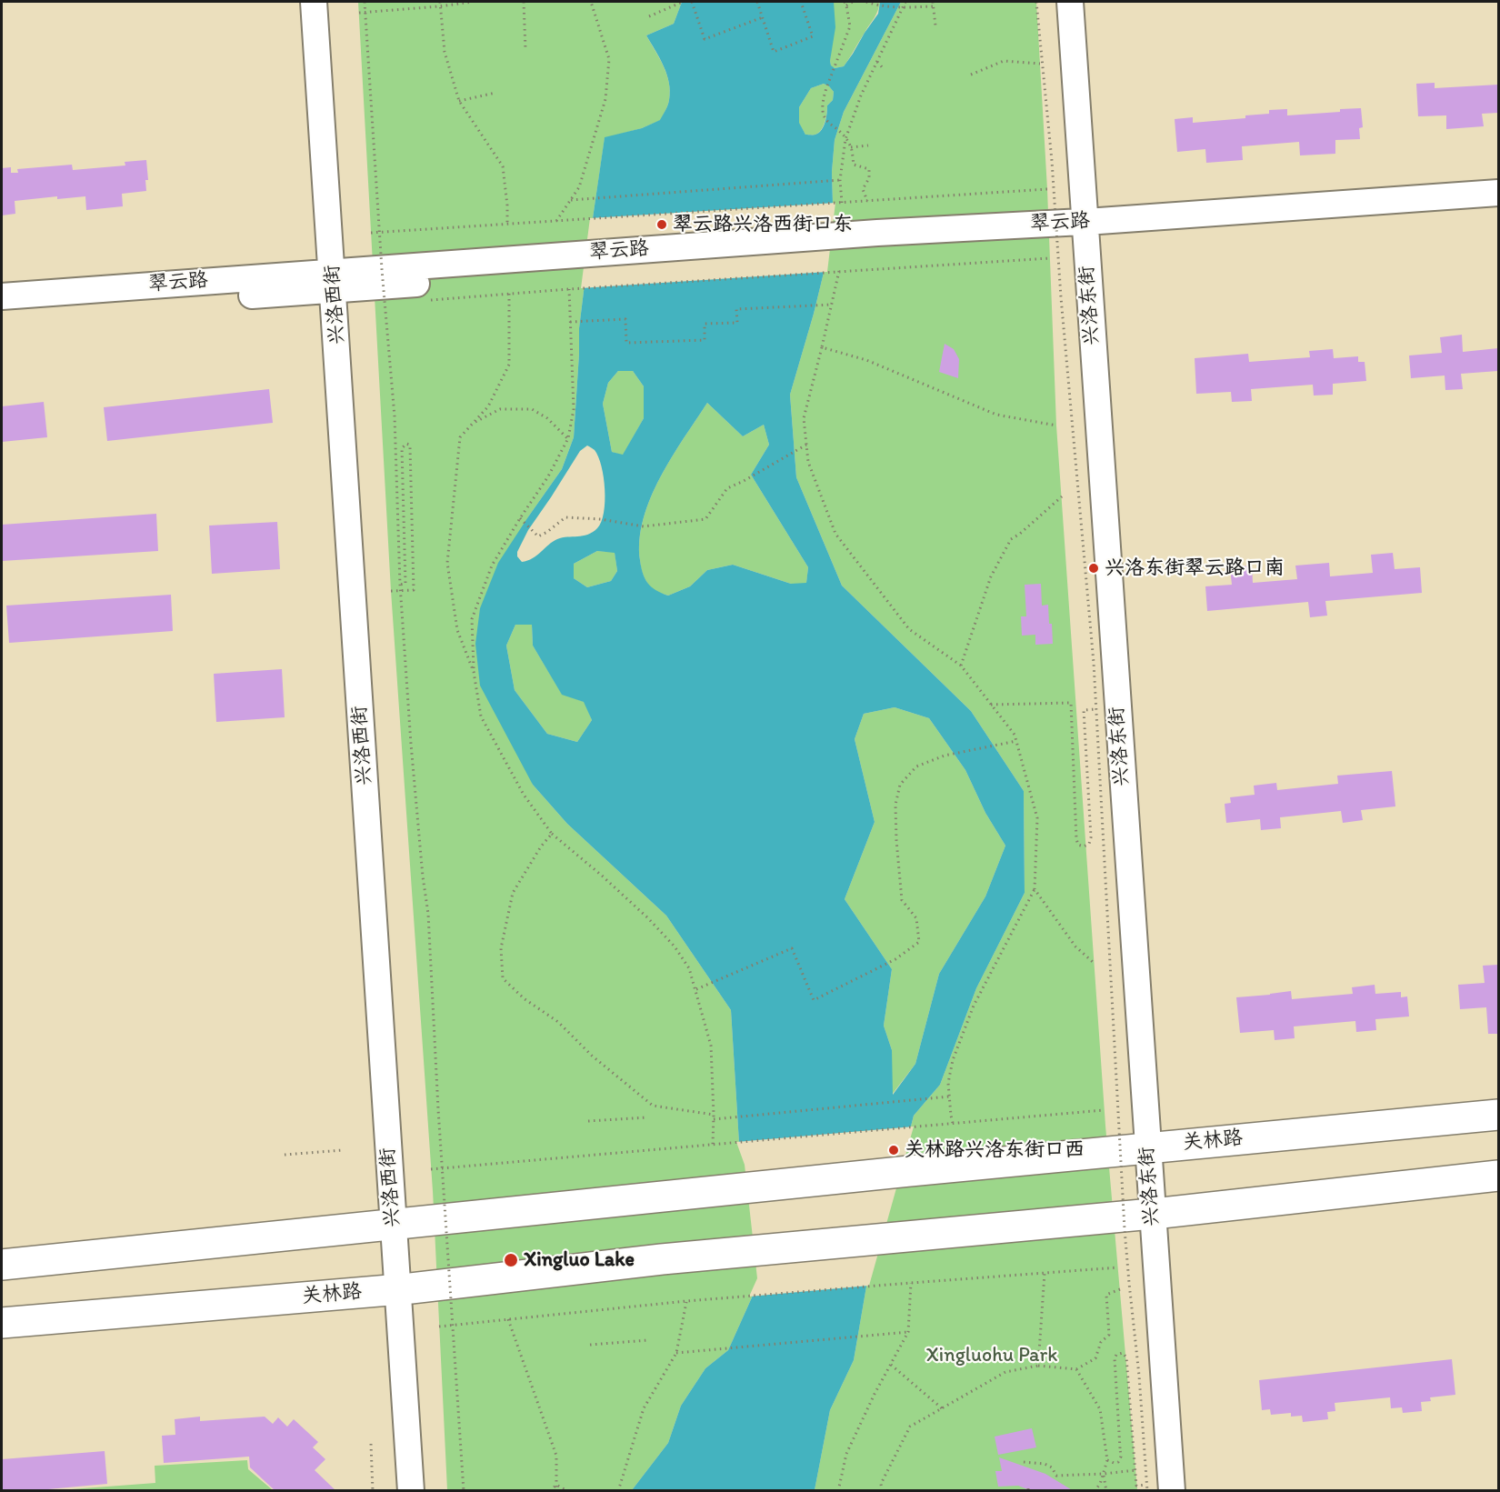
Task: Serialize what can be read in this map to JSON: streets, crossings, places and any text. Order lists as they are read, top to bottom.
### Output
{
  "streets": {
    "main road": ["关林路"],
    "street": ["翠云路", "兴洛西街", "兴洛东街"]
  },
  "crossings": [
    ["翠云路", "兴洛西街"],
    ["翠云路", "兴洛东街"],
    ["兴洛西街", "关林路"],
    ["兴洛东街", "关林路"]
  ],
  "parks": ["Xingluohu Park"],
  "places": [
    "翠云路兴洛西街口东",
    "兴洛东街翠云路口南",
    "关林路兴洛东街口西",
    "Xingluo Lake"
  ]
}
